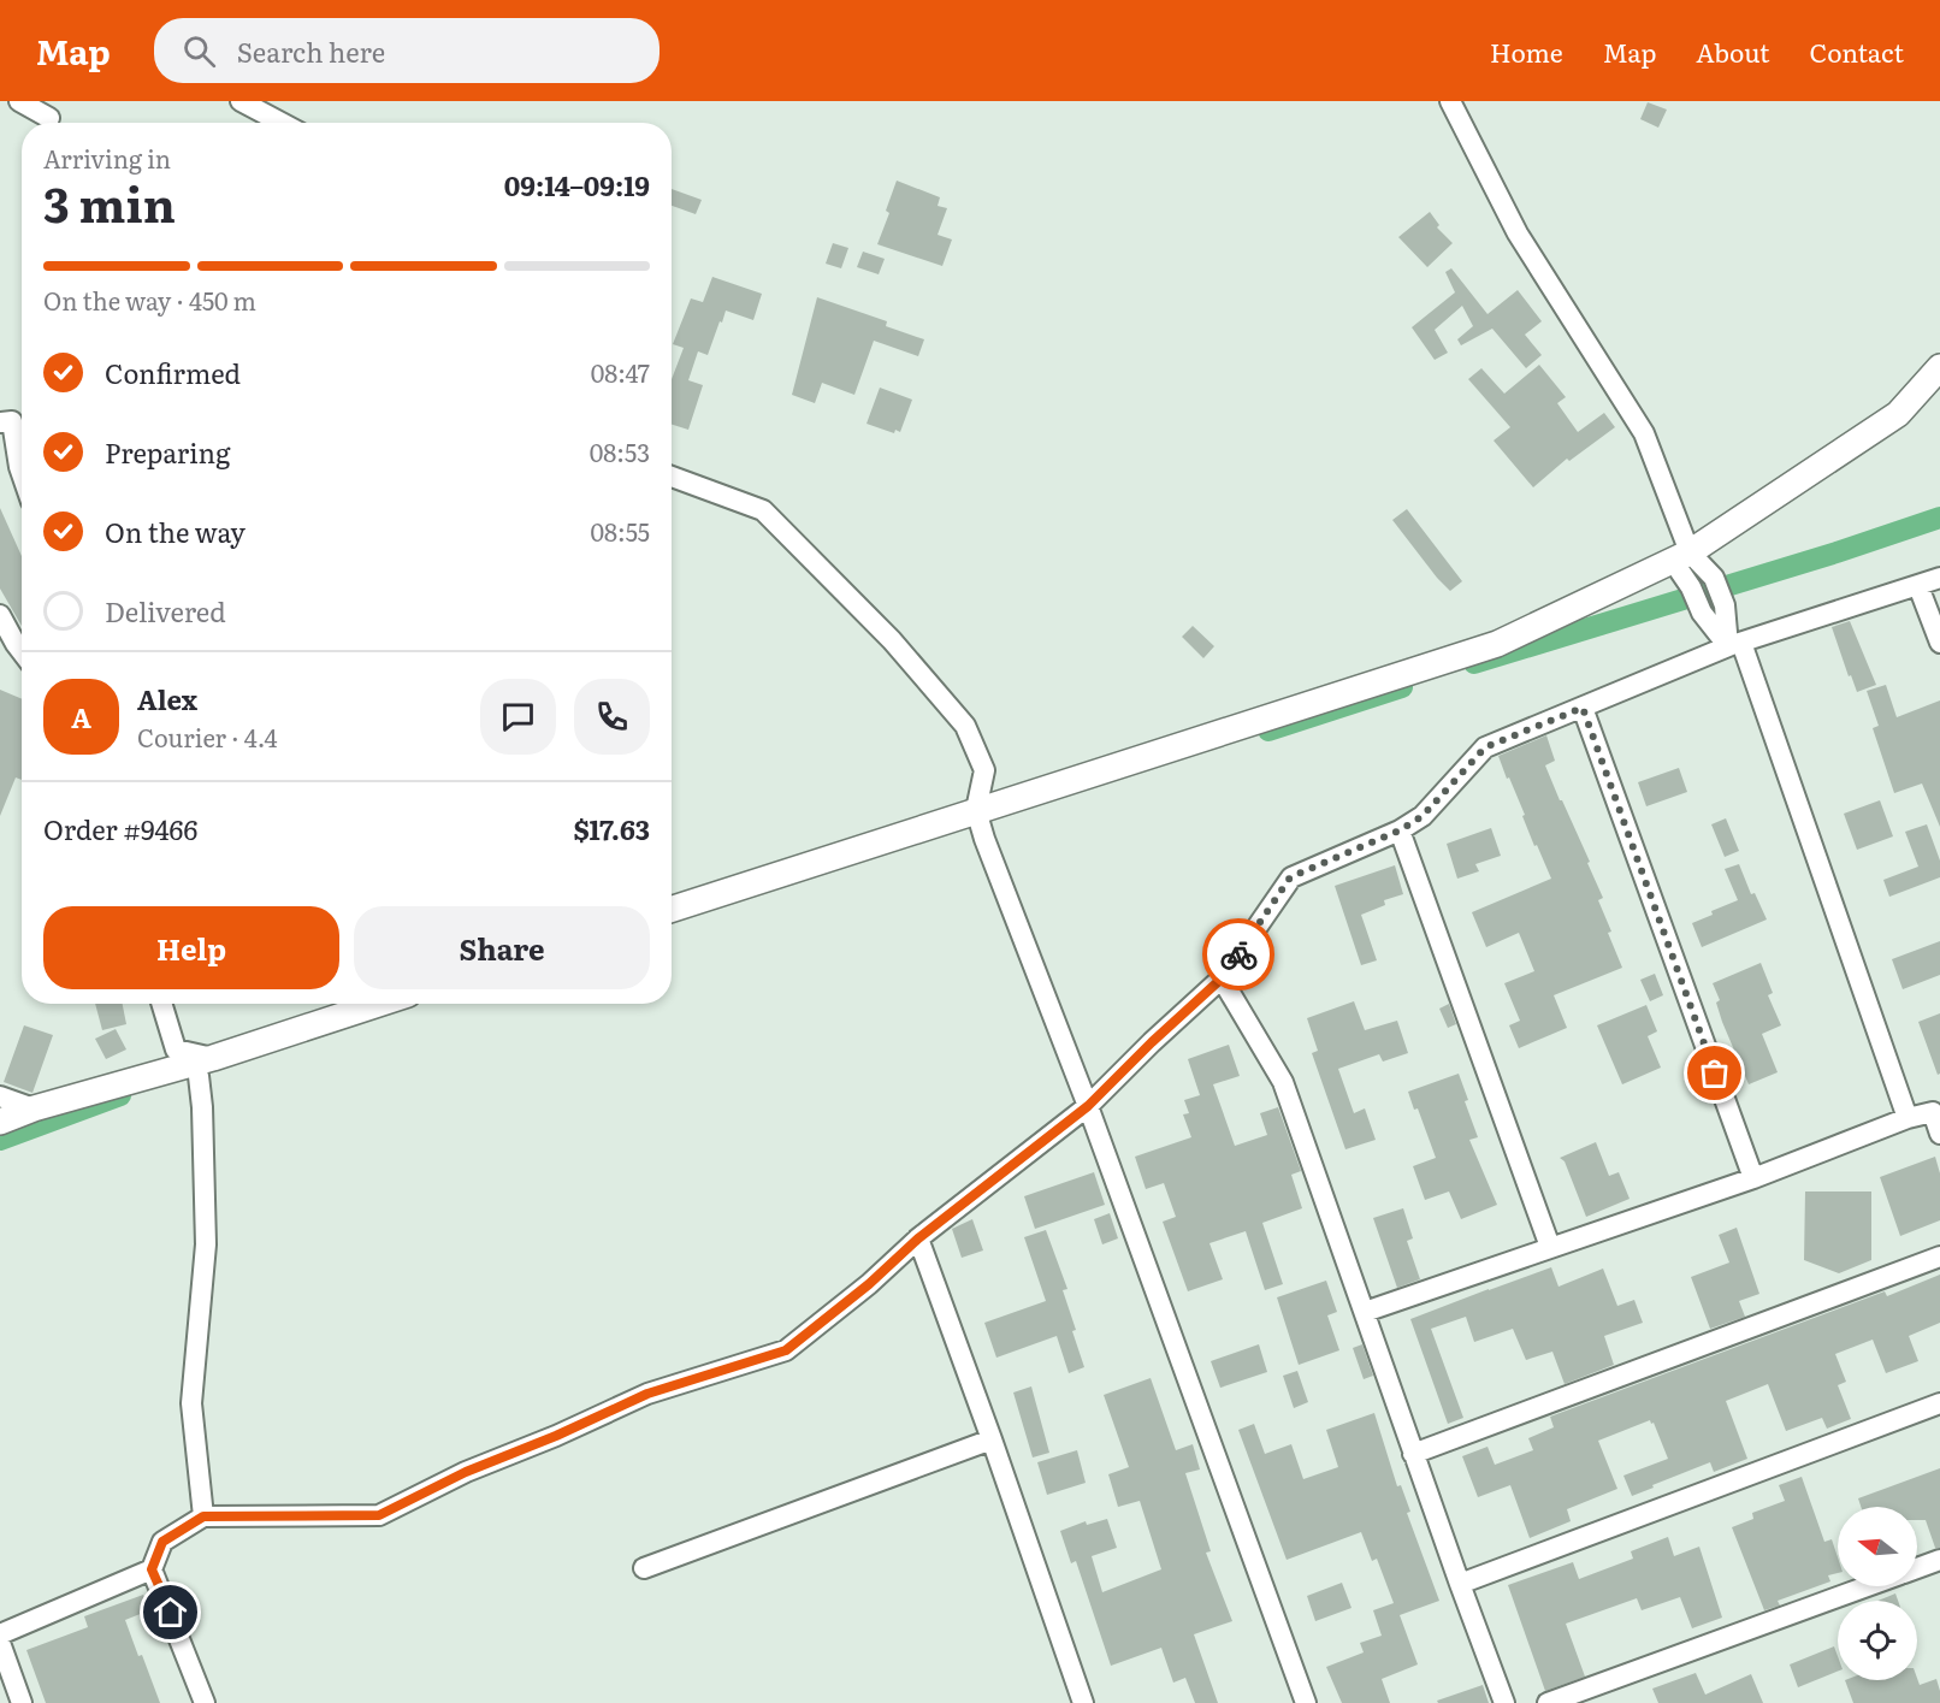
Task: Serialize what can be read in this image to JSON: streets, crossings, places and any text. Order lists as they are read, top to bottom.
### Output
{
  "north": "left",
  "page": {
    "header": "Map",
    "search": "Search here",
    "nav": [
      "Home",
      "Map",
      "About",
      "Contact"
    ],
    "heading": ["3 min", "Arriving in", "09:14–09:19"],
    "panel": [
      "Alex",
      "Courier · 4.4",
      "Order #9466",
      "$17.63"
    ],
    "bar": "On the way · 450 m",
    "list": [
      ["Confirmed", "08:47"],
      ["Preparing", "08:53"],
      ["On the way", "08:55"],
      "Delivered"
    ],
    "round": "A",
    "buttons": ["Help", "Share"]
  }
}
